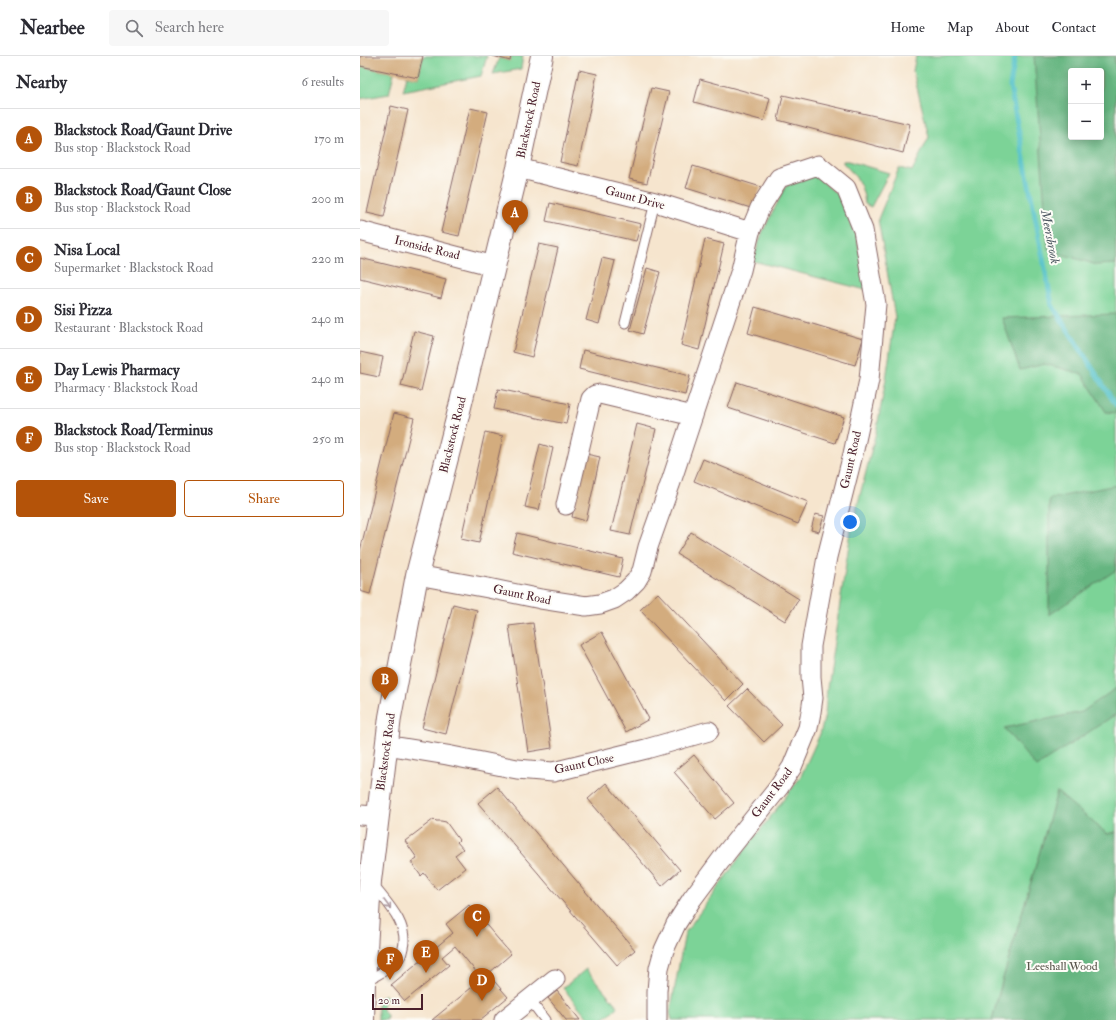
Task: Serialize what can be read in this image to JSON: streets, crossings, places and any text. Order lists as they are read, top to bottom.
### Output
{
  "streets": {
    "street": [
      "Blackstock Road",
      "Gaunt Drive",
      "Ironside Road",
      "Gaunt Road",
      "Gaunt Close"
    ]
  },
  "crossings": [
    ["Blackstock Road", "Gaunt Drive"],
    ["Blackstock Road", "Ironside Road"],
    ["Blackstock Road", "Gaunt Road"],
    ["Blackstock Road", "Gaunt Close"],
    ["Gaunt Drive", "Gaunt Road"]
  ],
  "water": ["Meersbrook"],
  "parks": ["Leeshall Wood"],
  "scale_bar": "20 m",
  "page": {
    "header": "Nearbee",
    "search": "Search here",
    "nav": [
      "Home",
      "Map",
      "About",
      "Contact"
    ],
    "heading": ["Nearby", "6 results"],
    "map_buttons": ["+", "−"],
    "list": [
      {
        "mark": "A",
        "name": "Blackstock Road/Gaunt Drive",
        "note": "Bus stop · Blackstock Road",
        "value": "170 m"
      },
      {
        "mark": "B",
        "name": "Blackstock Road/Gaunt Close",
        "note": "Bus stop · Blackstock Road",
        "value": "200 m"
      },
      {
        "mark": "C",
        "name": "Nisa Local",
        "note": "Supermarket · Blackstock Road",
        "value": "220 m"
      },
      {
        "mark": "D",
        "name": "Sisi Pizza",
        "note": "Restaurant · Blackstock Road",
        "value": "240 m"
      },
      {
        "mark": "E",
        "name": "Day Lewis Pharmacy",
        "note": "Pharmacy · Blackstock Road",
        "value": "240 m"
      },
      {
        "mark": "F",
        "name": "Blackstock Road/Terminus",
        "note": "Bus stop · Blackstock Road",
        "value": "250 m"
      }
    ],
    "pins": [
      "A",
      "B",
      "C",
      "E",
      "F",
      "D"
    ],
    "buttons": ["Save", "Share"],
    "scale": "20 m"
  }
}
